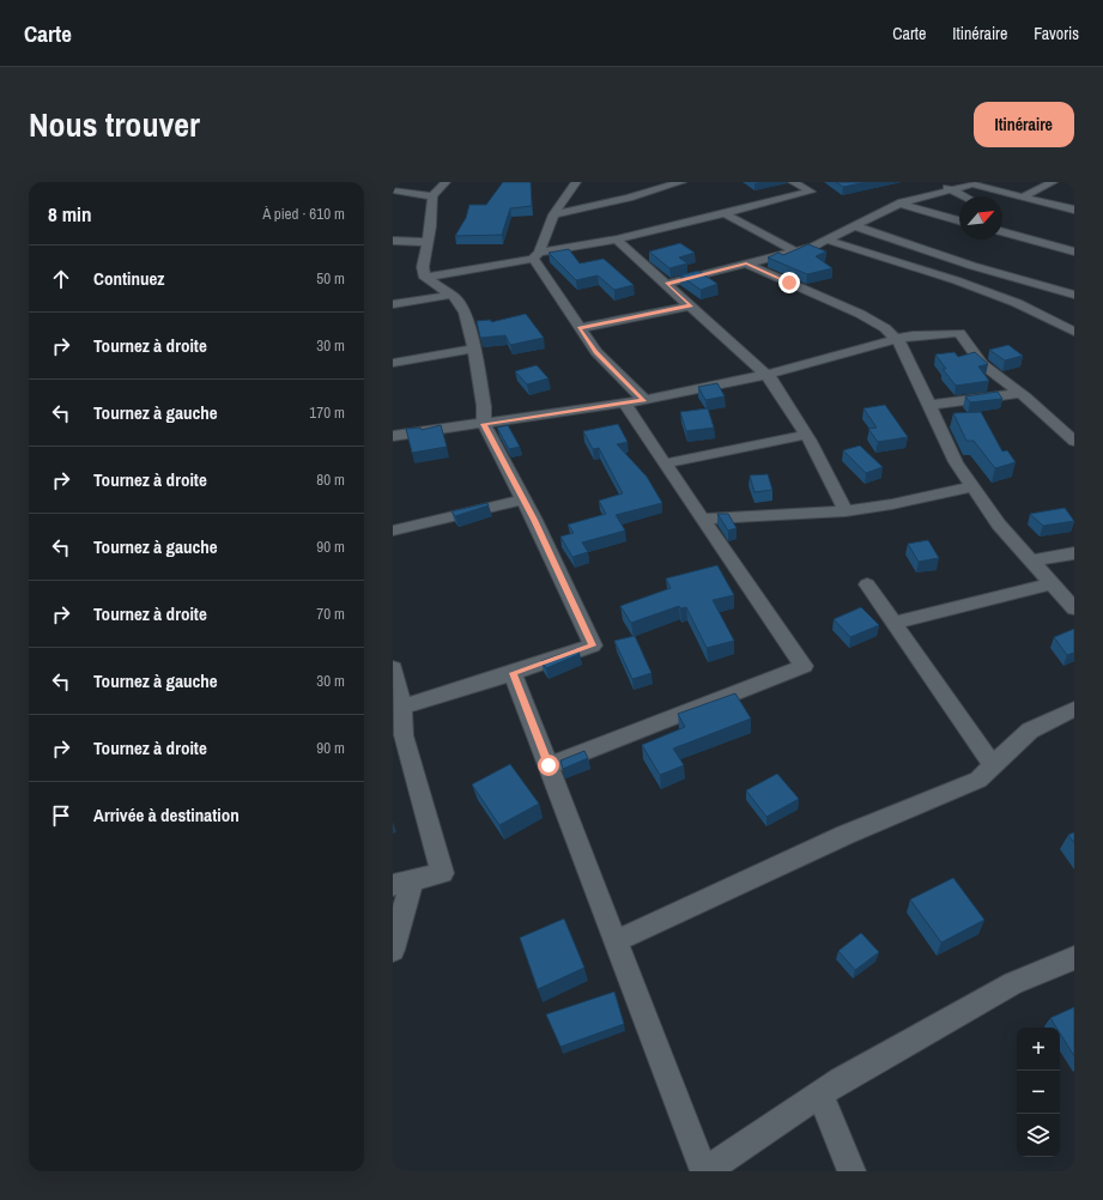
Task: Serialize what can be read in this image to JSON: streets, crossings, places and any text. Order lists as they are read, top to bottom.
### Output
{
  "north": "top right",
  "page": {
    "header": "Carte",
    "nav": ["Carte", "Itinéraire", "Favoris"],
    "title": "Nous trouver",
    "buttons": "Itinéraire",
    "heading": ["8 min", "À pied · 610 m"],
    "list": [
      ["Continuez", "50 m"],
      ["Tournez à droite", "30 m"],
      ["Tournez à gauche", "170 m"],
      ["Tournez à droite", "80 m"],
      ["Tournez à gauche", "90 m"],
      ["Tournez à droite", "70 m"],
      ["Tournez à gauche", "30 m"],
      ["Tournez à droite", "90 m"],
      "Arrivée à destination"
    ],
    "map_buttons": ["+", "−"]
  }
}
